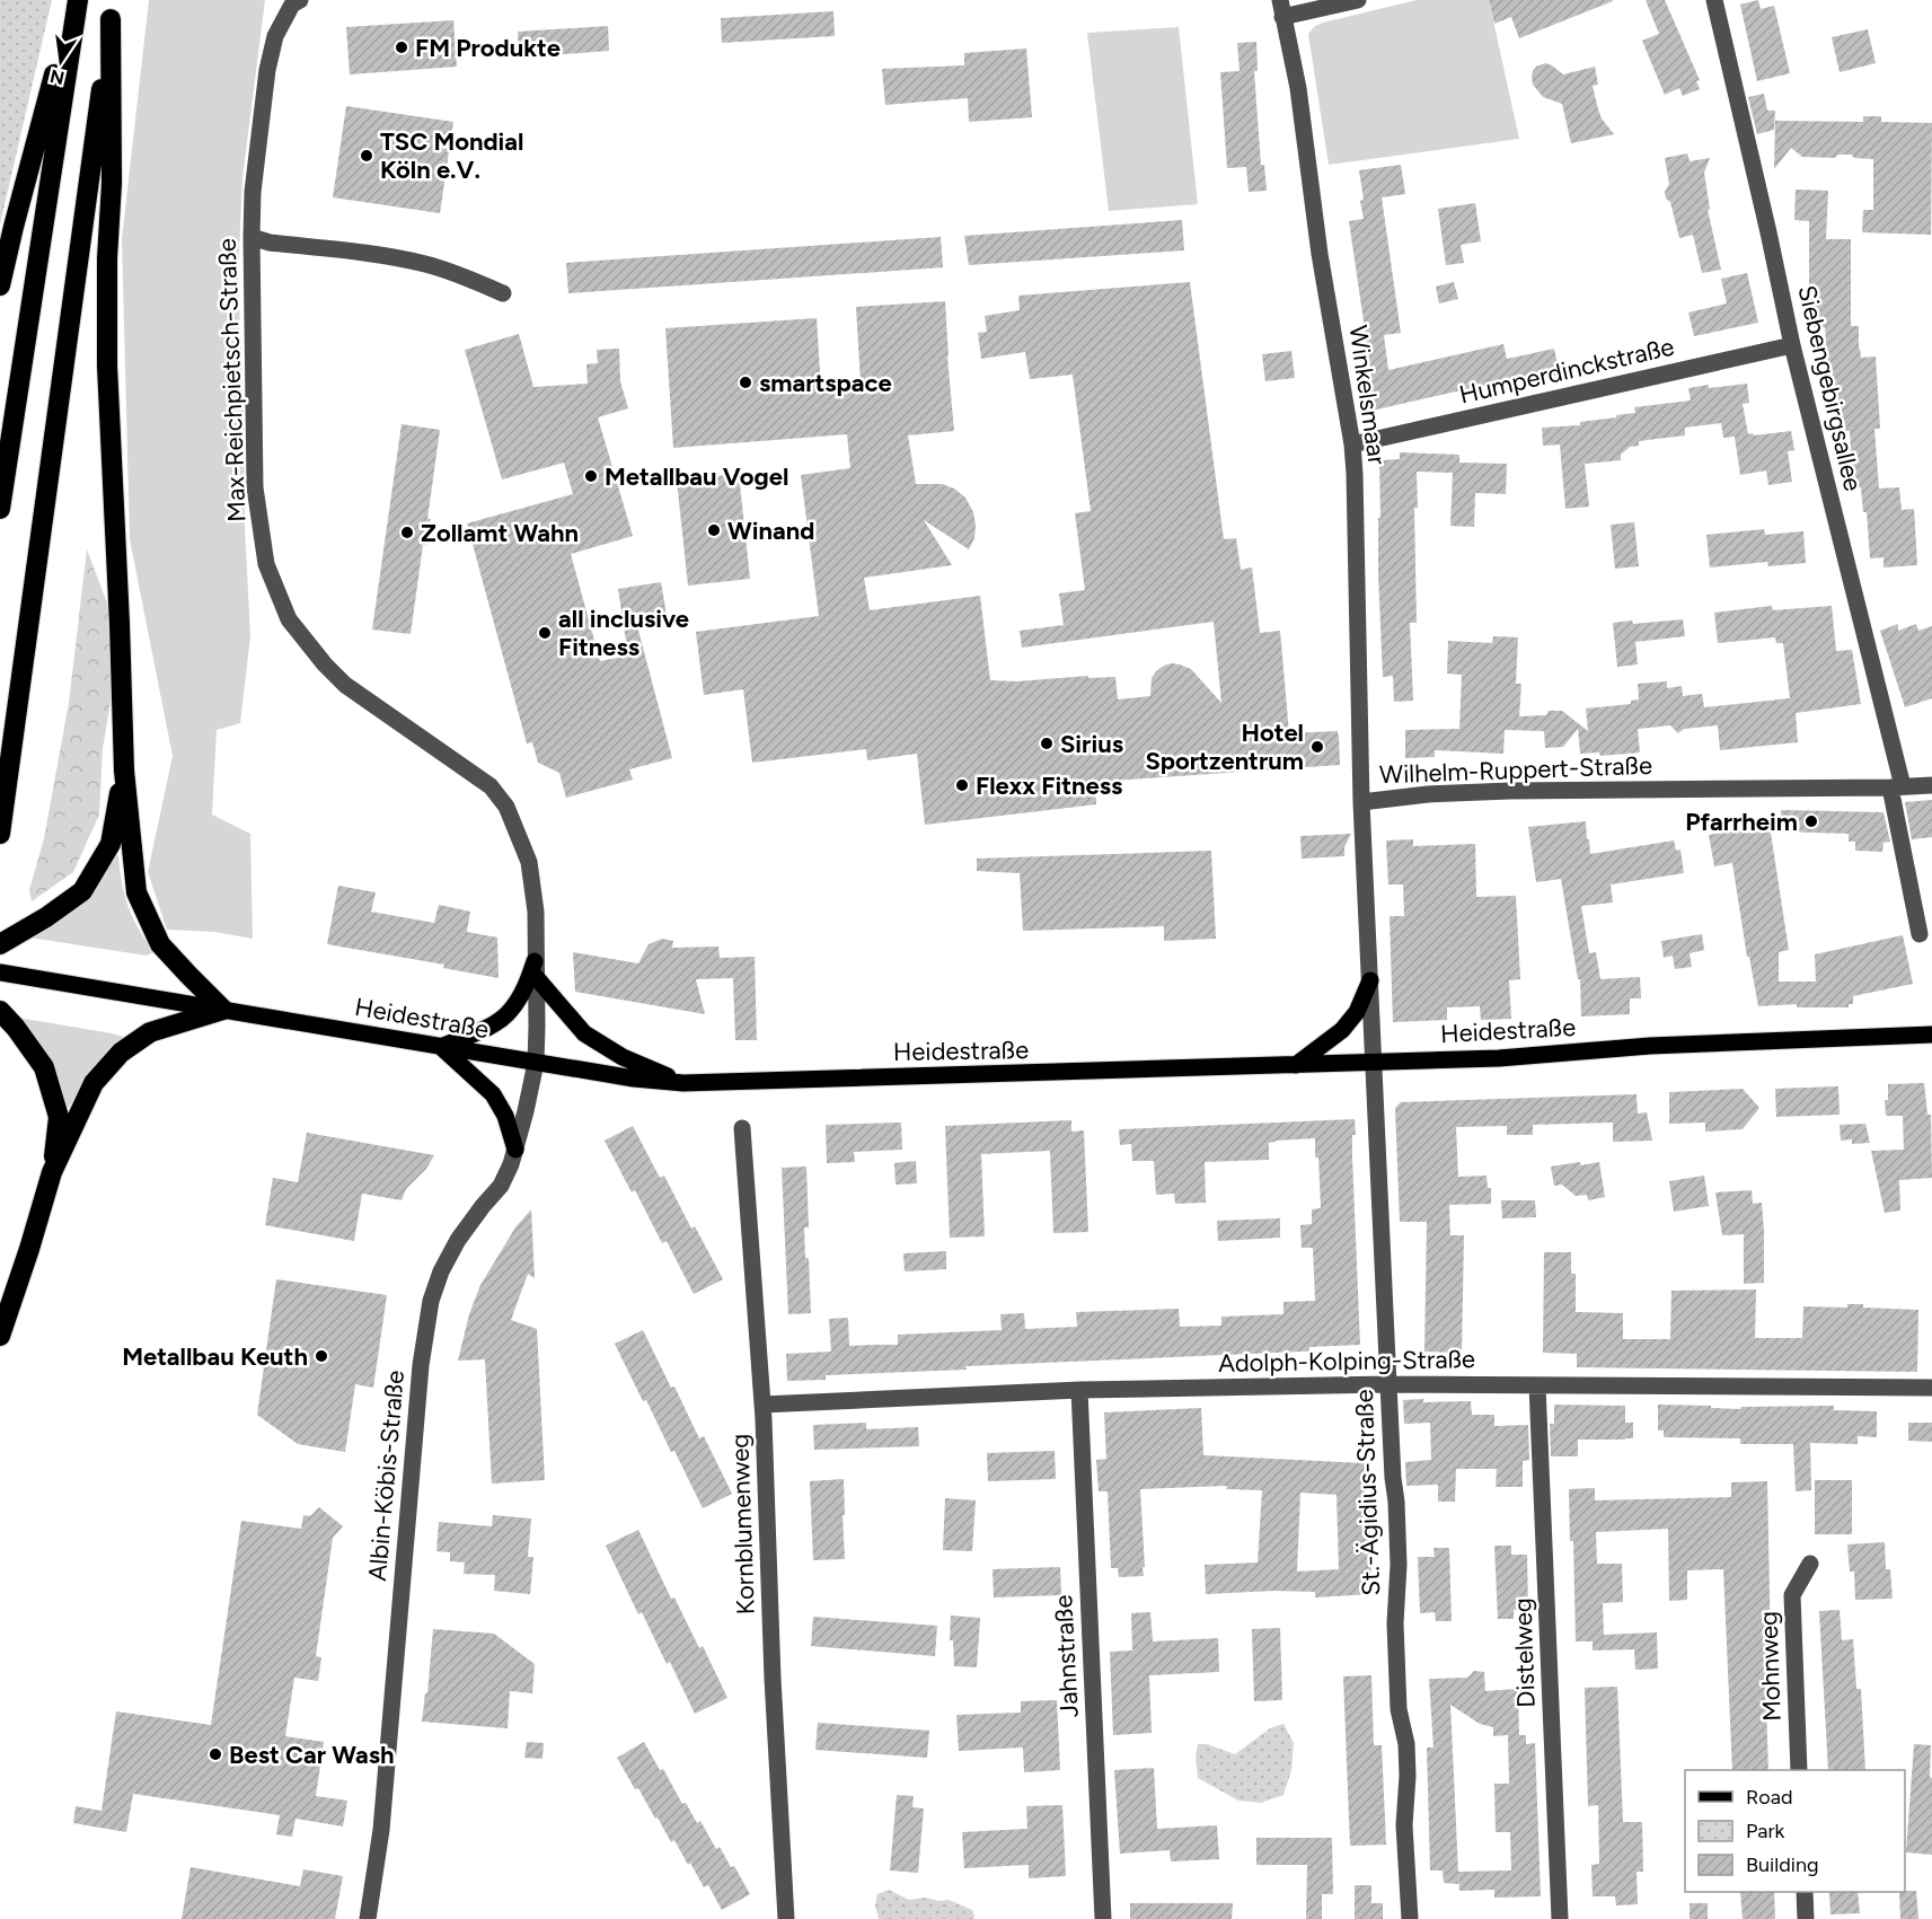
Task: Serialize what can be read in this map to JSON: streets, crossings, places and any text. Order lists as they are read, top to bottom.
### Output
{
  "streets": {
    "main road": ["Heidestraße"],
    "street": [
      "Humperdinckstraße",
      "Max-Reichpietsch-Straße",
      "Siebengebirgsallee",
      "Winkelsmaar",
      "Wilhelm-Ruppert-Straße",
      "Adolph-Kolping-Straße",
      "Albin-Köbis-Straße",
      "St.-Ägidius-Straße",
      "Kornblumenweg",
      "Distelweg",
      "Jahnstraße",
      "Mohnweg"
    ]
  },
  "crossings": [
    ["Humperdinckstraße", "Siebengebirgsallee"],
    ["Humperdinckstraße", "Winkelsmaar"],
    ["Max-Reichpietsch-Straße", "Heidestraße"],
    ["Max-Reichpietsch-Straße", "Albin-Köbis-Straße"],
    ["Siebengebirgsallee", "Wilhelm-Ruppert-Straße"],
    ["Winkelsmaar", "Wilhelm-Ruppert-Straße"],
    ["Wilhelm-Ruppert-Straße", "Heidestraße"],
    ["Wilhelm-Ruppert-Straße", "St.-Ägidius-Straße"],
    ["Heidestraße", "Albin-Köbis-Straße"],
    ["Heidestraße", "St.-Ägidius-Straße"],
    ["Adolph-Kolping-Straße", "St.-Ägidius-Straße"],
    ["Adolph-Kolping-Straße", "Kornblumenweg"],
    ["Adolph-Kolping-Straße", "Distelweg"],
    ["Adolph-Kolping-Straße", "Jahnstraße"]
  ],
  "places": [
    "FM Produkte",
    "TSC Mondial Köln e.V.",
    "smartspace",
    "Metallbau Vogel",
    "Winand",
    "Zollamt Wahn",
    "all inclusive Fitness",
    "Sirius",
    "Hotel Sportzentrum",
    "Flexx Fitness",
    "Pfarrheim",
    "Metallbau Keuth",
    "Best Car Wash"
  ],
  "legend": ["Road", "Park", "Building"],
  "north": "bottom"
}
